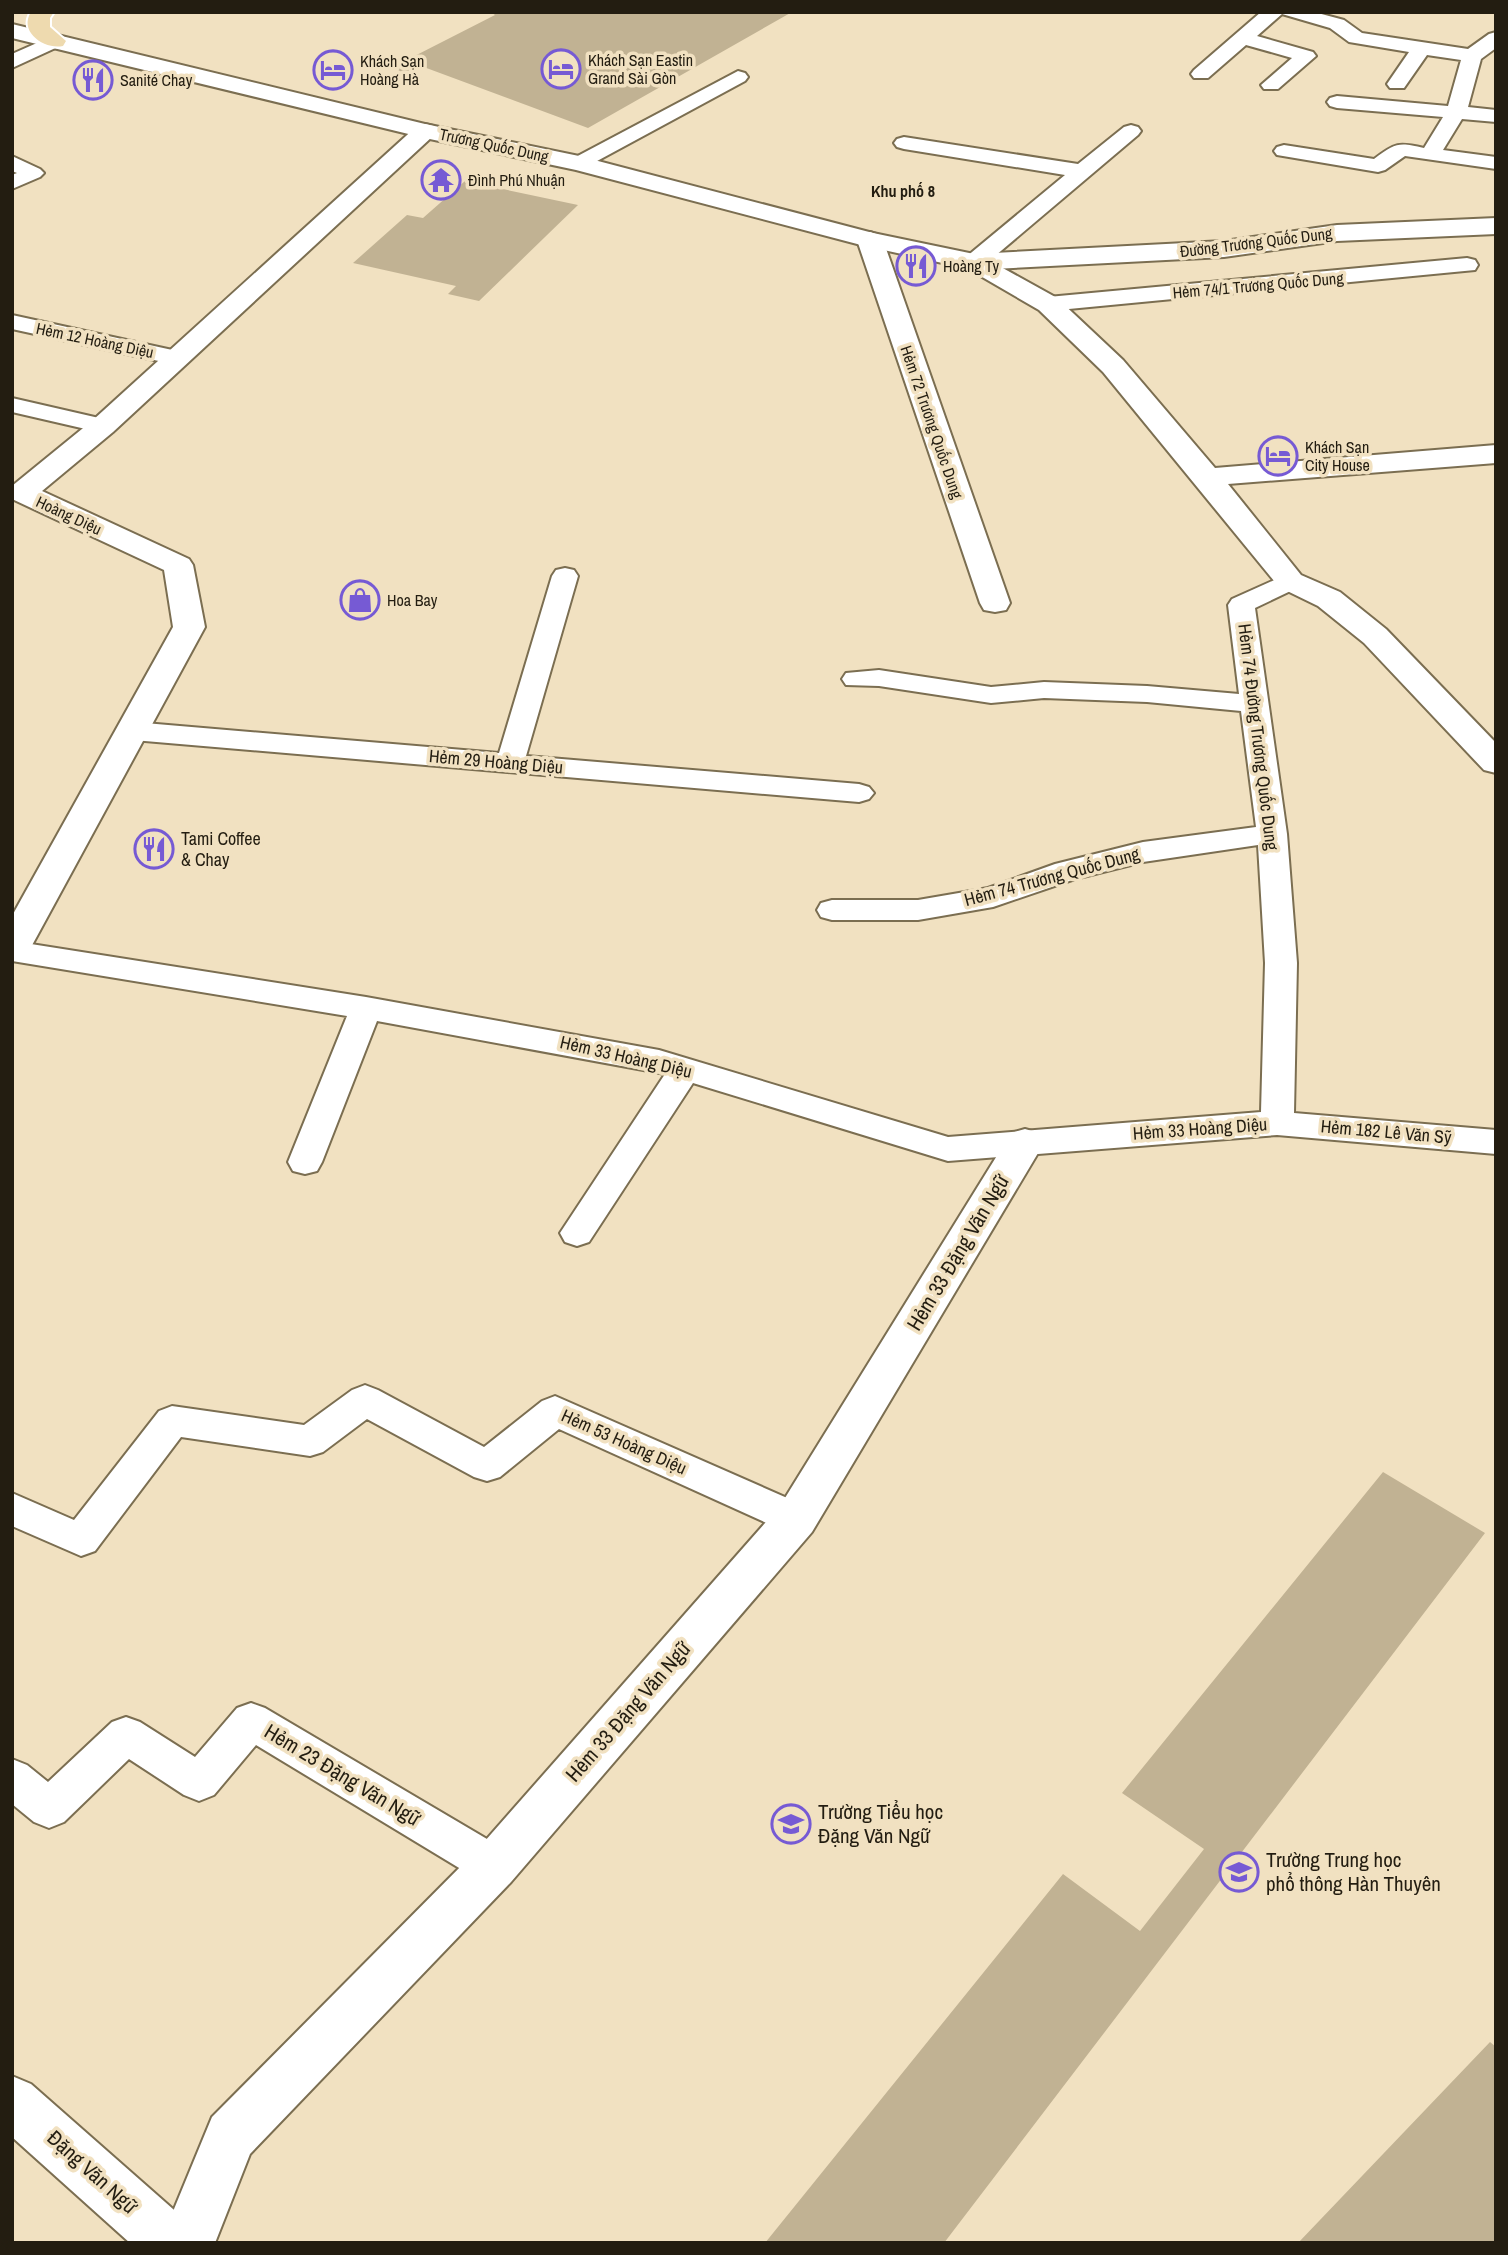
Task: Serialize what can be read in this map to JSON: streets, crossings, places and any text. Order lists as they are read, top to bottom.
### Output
{
  "streets": {
    "street": [
      "Trương Quốc Dung",
      "Đường Trương Quốc Dung",
      "Hẻm 72 Trương Quốc Dung",
      "Hoàng Diệu",
      "Hẻm 33 Đặng Văn Ngữ",
      "Đặng Văn Ngữ"
    ],
    "lane": [
      "Hẻm 74/1 Trương Quốc Dung",
      "Hẻm 12 Hoàng Diệu",
      "Hẻm 74 Đường Trương Quốc Dung",
      "Hẻm 29 Hoàng Diệu",
      "Hẻm 74 Trương Quốc Dung",
      "Hẻm 33 Hoàng Diệu",
      "Hẻm 182 Lê Văn Sỹ",
      "Hẻm 53 Hoàng Diệu",
      "Hẻm 23 Đặng Văn Ngữ"
    ]
  },
  "crossings": [
    ["Trương Quốc Dung", "Đường Trương Quốc Dung"],
    ["Trương Quốc Dung", "Hẻm 72 Trương Quốc Dung"],
    ["Trương Quốc Dung", "Hoàng Diệu"],
    ["Hẻm 12 Hoàng Diệu", "Hoàng Diệu"],
    ["Hoàng Diệu", "Hẻm 29 Hoàng Diệu"],
    ["Hoàng Diệu", "Hẻm 33 Hoàng Diệu"],
    ["Hẻm 74 Đường Trương Quốc Dung", "Hẻm 74 Trương Quốc Dung"],
    ["Hẻm 74 Đường Trương Quốc Dung", "Hẻm 33 Hoàng Diệu"],
    ["Hẻm 74 Đường Trương Quốc Dung", "Hẻm 182 Lê Văn Sỹ"],
    ["Hẻm 33 Hoàng Diệu", "Hẻm 182 Lê Văn Sỹ"],
    ["Hẻm 33 Hoàng Diệu", "Hẻm 33 Đặng Văn Ngữ"],
    ["Hẻm 33 Đặng Văn Ngữ", "Hẻm 53 Hoàng Diệu"],
    ["Hẻm 33 Đặng Văn Ngữ", "Hẻm 23 Đặng Văn Ngữ"]
  ],
  "districts": ["Khu phố 8"],
  "places": {
    "hotel": ["Khách Sạn Eastin Grand Sài Gòn", "Khách Sạn Hoàng Hà", "Khách Sạn City House"],
    "restaurant": ["Sanité Chay", "Hoàng Ty", "Tami Coffee & Chay"],
    "temple": ["Đình Phú Nhuận"],
    "shop": ["Hoa Bay"],
    "school or university": ["Trường Tiểu học Đặng Văn Ngữ", "Trường Trung học phổ thông Hàn Thuyên"]
  }
}
